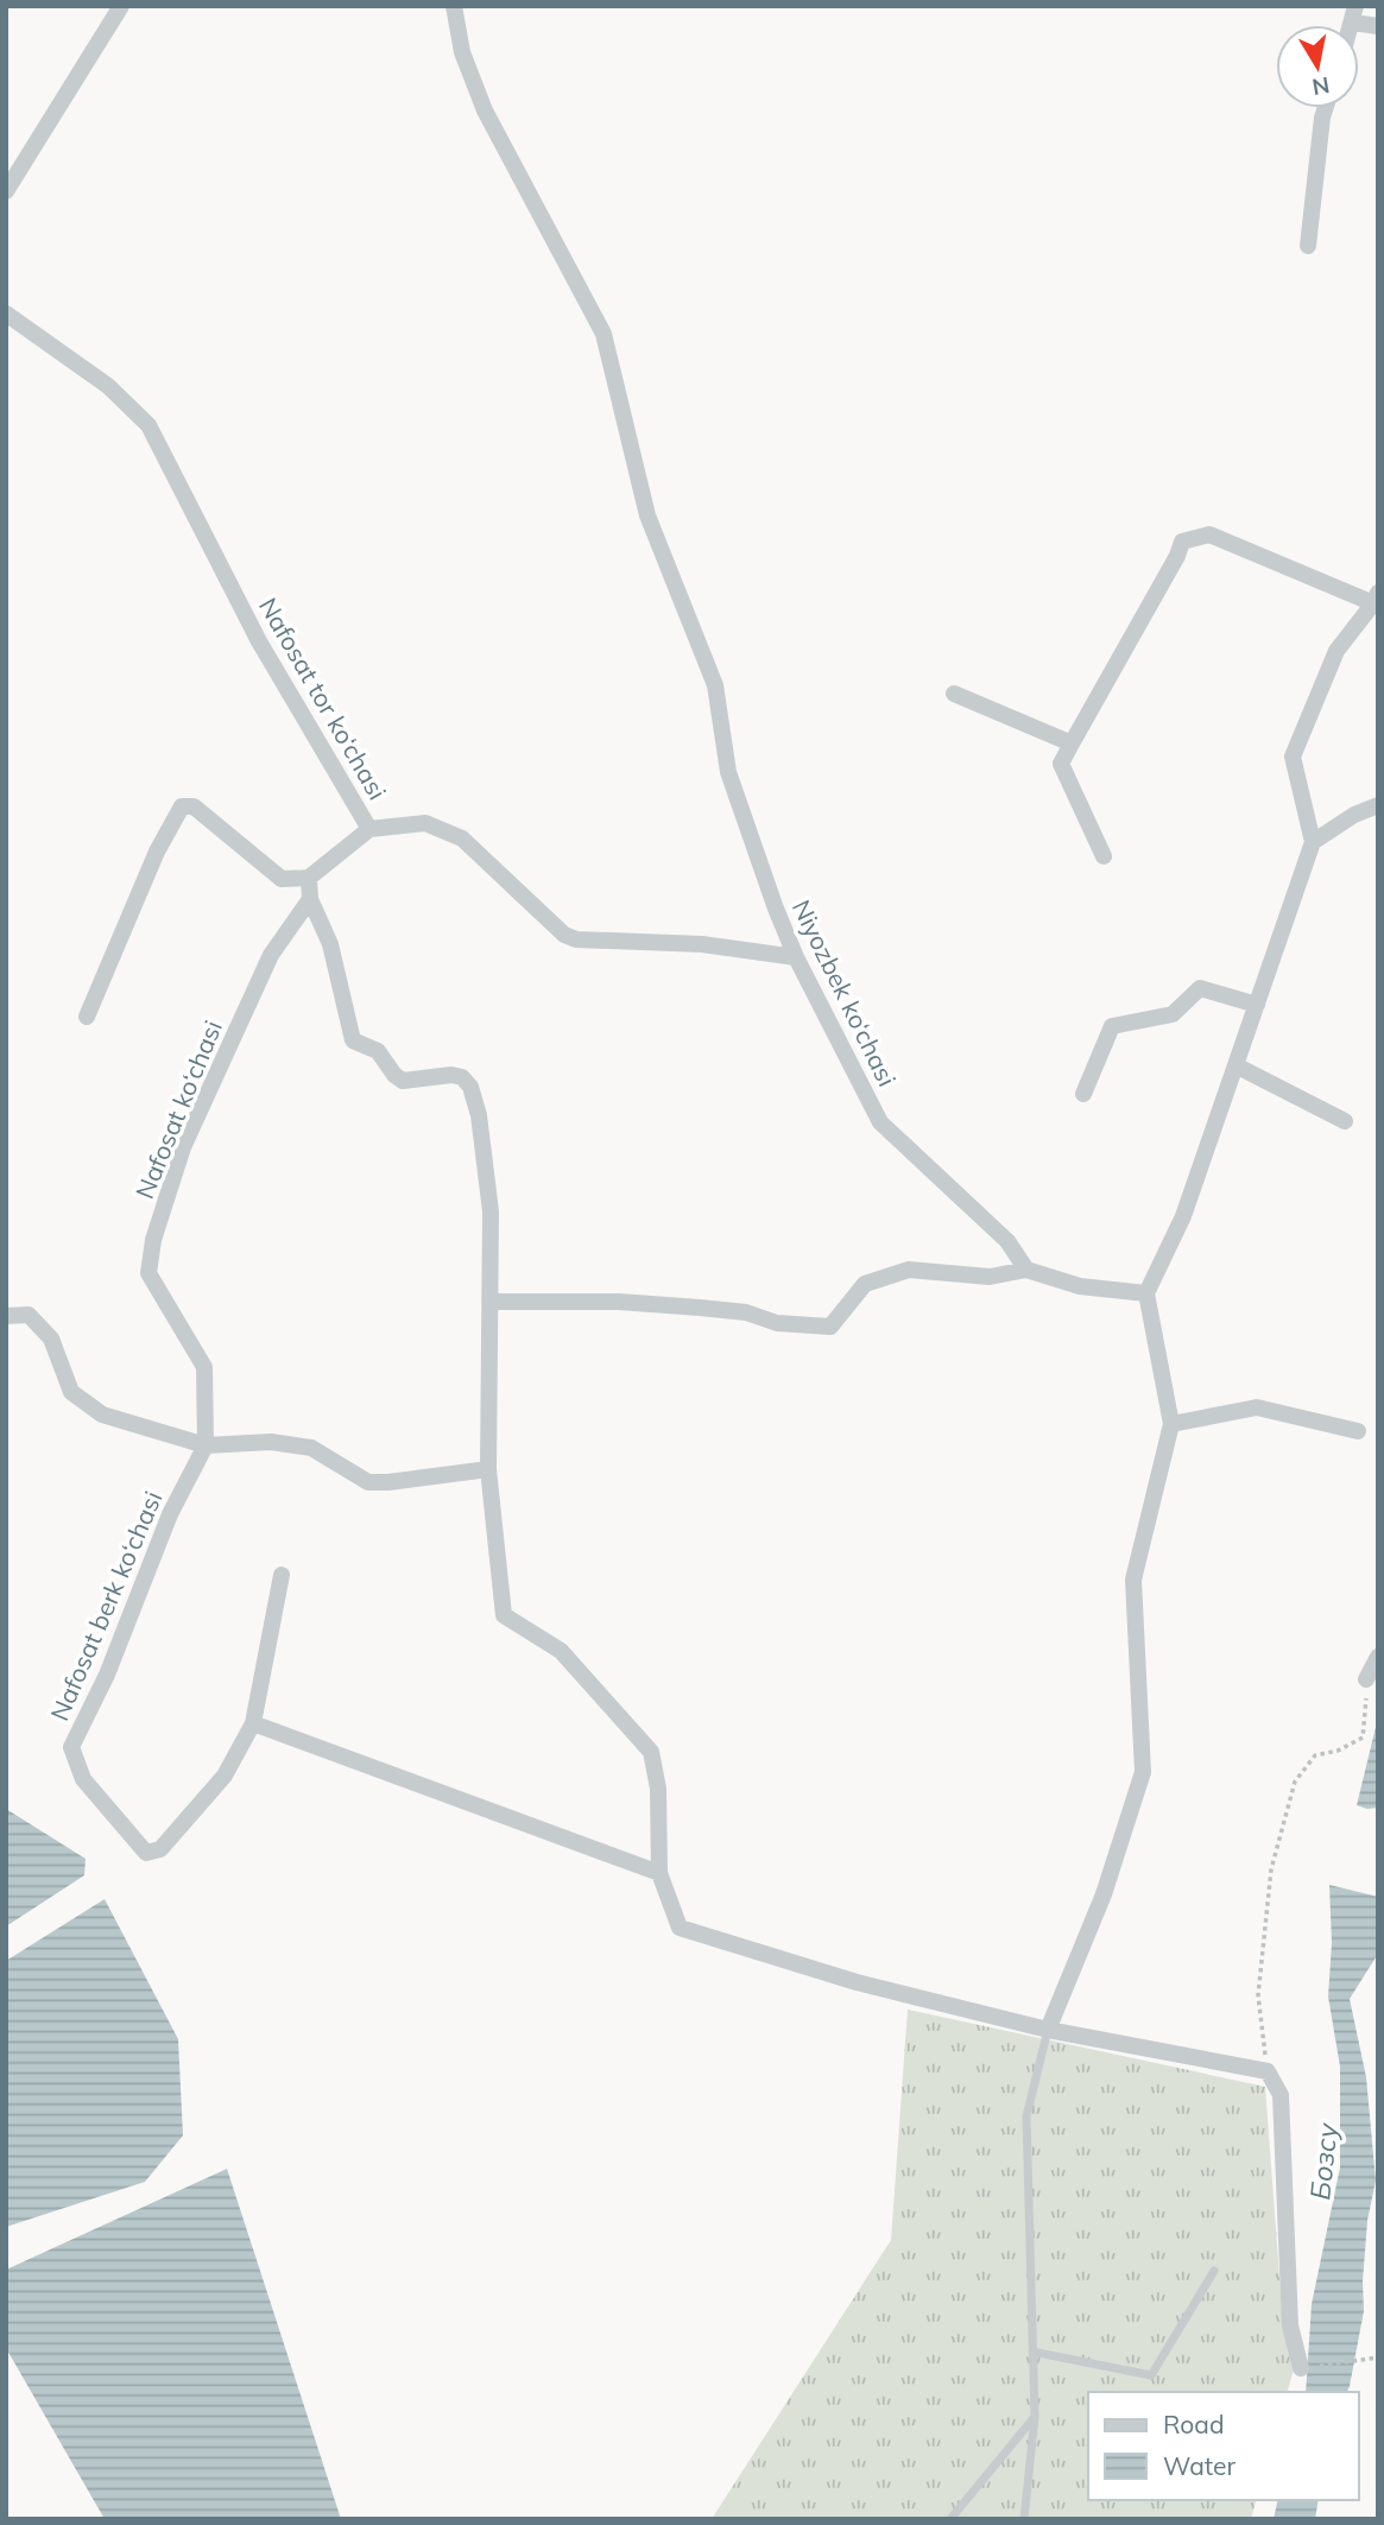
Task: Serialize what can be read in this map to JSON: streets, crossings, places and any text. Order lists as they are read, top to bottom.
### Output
{
  "streets": {
    "street": [
      "Nafosat tor ko‘chasi",
      "Niyozbek ko‘chasi",
      "Nafosat ko‘chasi",
      "Nafosat berk ko‘chasi"
    ]
  },
  "crossings": [
    ["Nafosat tor ko‘chasi", "Niyozbek ko‘chasi"],
    ["Nafosat ko‘chasi", "Nafosat berk ko‘chasi"]
  ],
  "water": ["Бозсу"],
  "legend": ["Road", "Water"],
  "north": "bottom"
}
